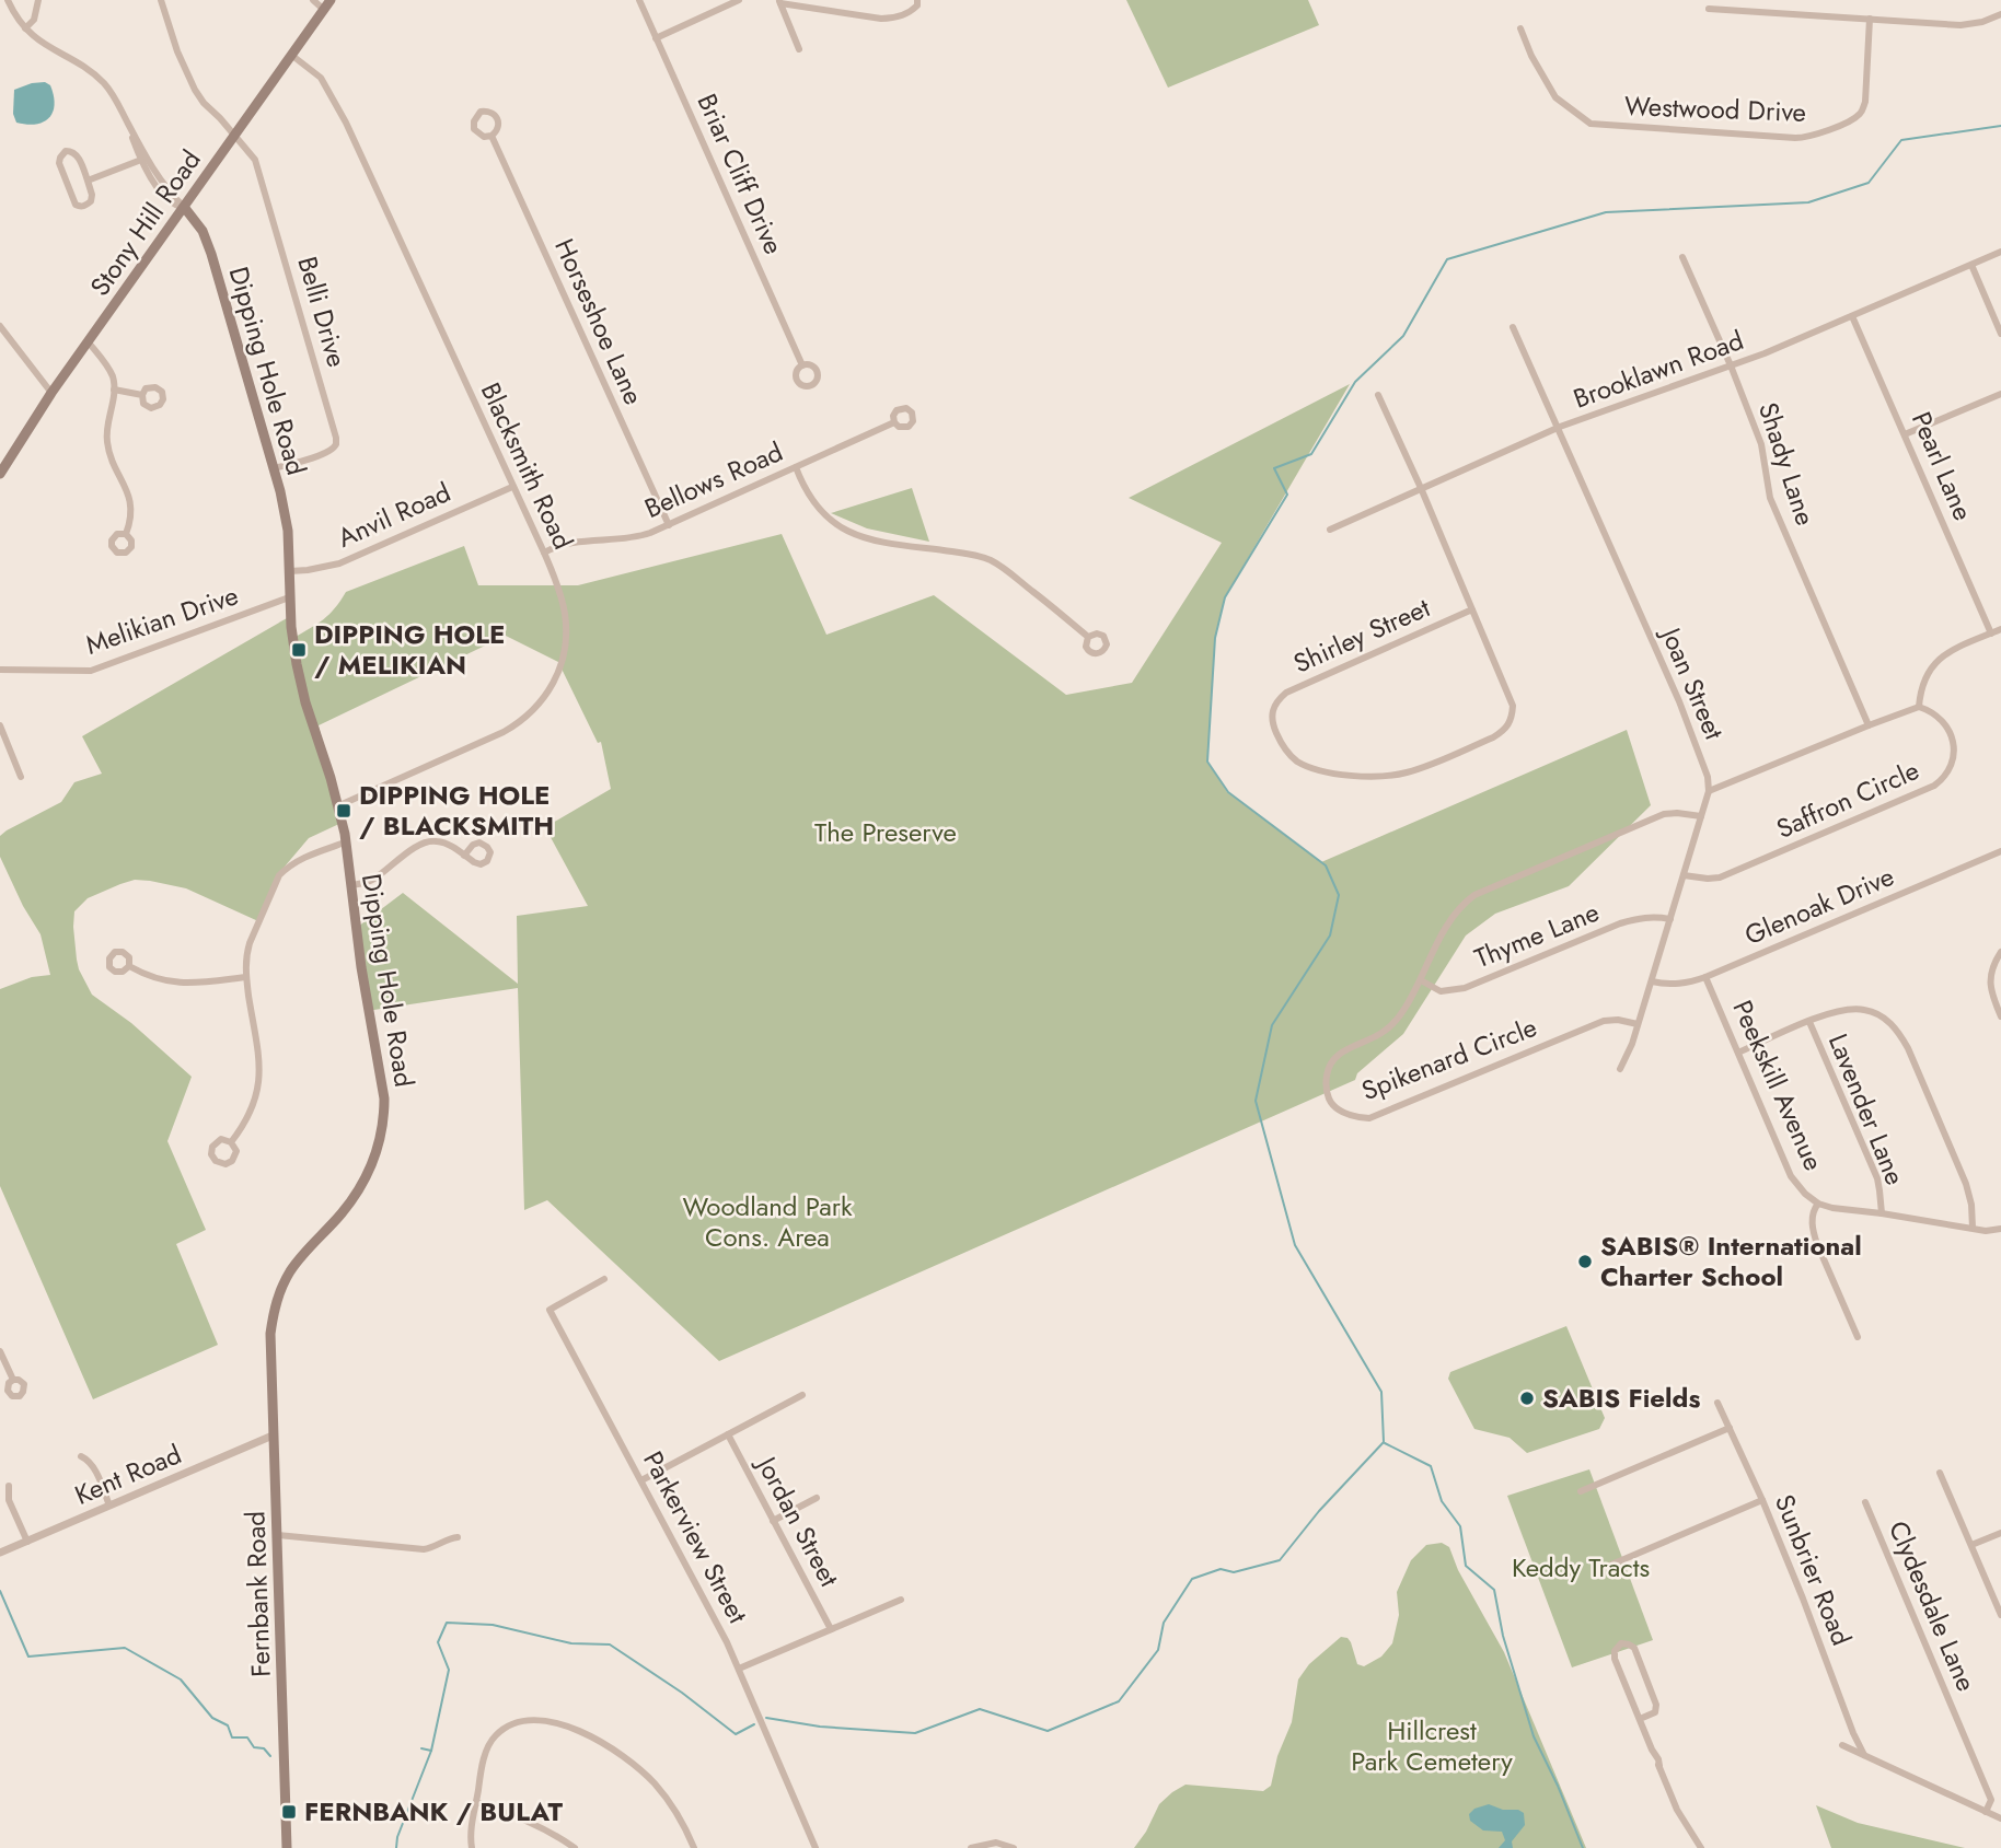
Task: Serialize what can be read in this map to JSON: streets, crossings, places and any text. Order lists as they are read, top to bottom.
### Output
{
  "streets": {
    "main road": ["Stony Hill Road", "Dipping Hole Road", "Fernbank Road"],
    "street": [
      "Westwood Drive",
      "Briar Cliff Drive",
      "Belli Drive",
      "Horseshoe Lane",
      "Brooklawn Road",
      "Shady Lane",
      "Blacksmith Road",
      "Pearl Lane",
      "Bellows Road",
      "Anvil Road",
      "Melikian Drive",
      "Shirley Street",
      "Joan Street",
      "Saffron Circle",
      "Glenoak Drive",
      "Thyme Lane",
      "Spikenard Circle",
      "Peekskill Avenue",
      "Lavender Lane",
      "Kent Road",
      "Jordan Street",
      "Parkerview Street",
      "Sunbrier Road",
      "Clydesdale Lane"
    ]
  },
  "crossings": [
    ["Stony Hill Road", "Belli Drive"],
    ["Stony Hill Road", "Dipping Hole Road"],
    ["Stony Hill Road", "Blacksmith Road"],
    ["Belli Drive", "Dipping Hole Road"],
    ["Horseshoe Lane", "Bellows Road"],
    ["Brooklawn Road", "Shady Lane"],
    ["Brooklawn Road", "Pearl Lane"],
    ["Brooklawn Road", "Shirley Street"],
    ["Brooklawn Road", "Joan Street"],
    ["Dipping Hole Road", "Blacksmith Road"],
    ["Dipping Hole Road", "Anvil Road"],
    ["Dipping Hole Road", "Melikian Drive"],
    ["Dipping Hole Road", "Fernbank Road"],
    ["Blacksmith Road", "Bellows Road"],
    ["Blacksmith Road", "Anvil Road"],
    ["Glenoak Drive", "Peekskill Avenue"],
    ["Thyme Lane", "Spikenard Circle"],
    ["Peekskill Avenue", "Lavender Lane"],
    ["Kent Road", "Fernbank Road"]
  ],
  "parks": [
    "The Preserve",
    "Woodland Park Cons. Area",
    "Keddy Tracts",
    "Hillcrest Park Cemetery"
  ],
  "places": {
    "transit": ["DIPPING HOLE / MELIKIAN", "DIPPING HOLE / BLACKSMITH", "FERNBANK / BULAT"],
    "other": ["SABIS® International Charter School", "SABIS Fields"]
  }
}
